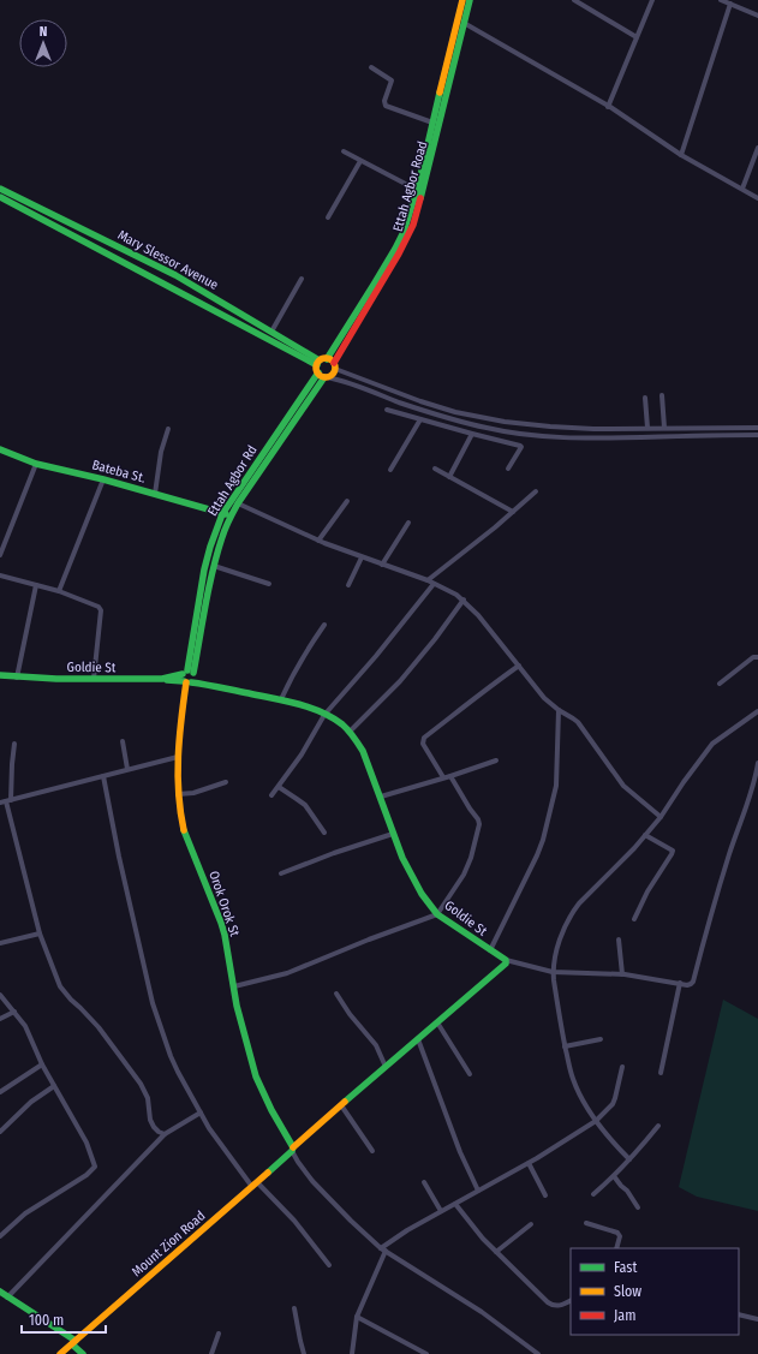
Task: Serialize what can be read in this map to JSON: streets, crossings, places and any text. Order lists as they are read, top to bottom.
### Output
{
  "streets": {
    "main road": [
      "Ettah Agbor Road",
      "Mary Slessor Avenue",
      "Bateba St.",
      "Ettah Agbor Rd",
      "Goldie St",
      "Orok Orok St",
      "Mount Zion Road"
    ]
  },
  "crossings": [
    ["Ettah Agbor Road", "Mary Slessor Avenue"],
    ["Ettah Agbor Road", "Ettah Agbor Rd"],
    ["Mary Slessor Avenue", "Ettah Agbor Rd"],
    ["Bateba St.", "Ettah Agbor Rd"],
    ["Ettah Agbor Rd", "Goldie St"],
    ["Ettah Agbor Rd", "Orok Orok St"],
    ["Goldie St", "Orok Orok St"],
    ["Orok Orok St", "Mount Zion Road"]
  ],
  "legend": ["Fast", "Slow", "Jam"],
  "scale_bar": "100 m",
  "north": "top"
}
